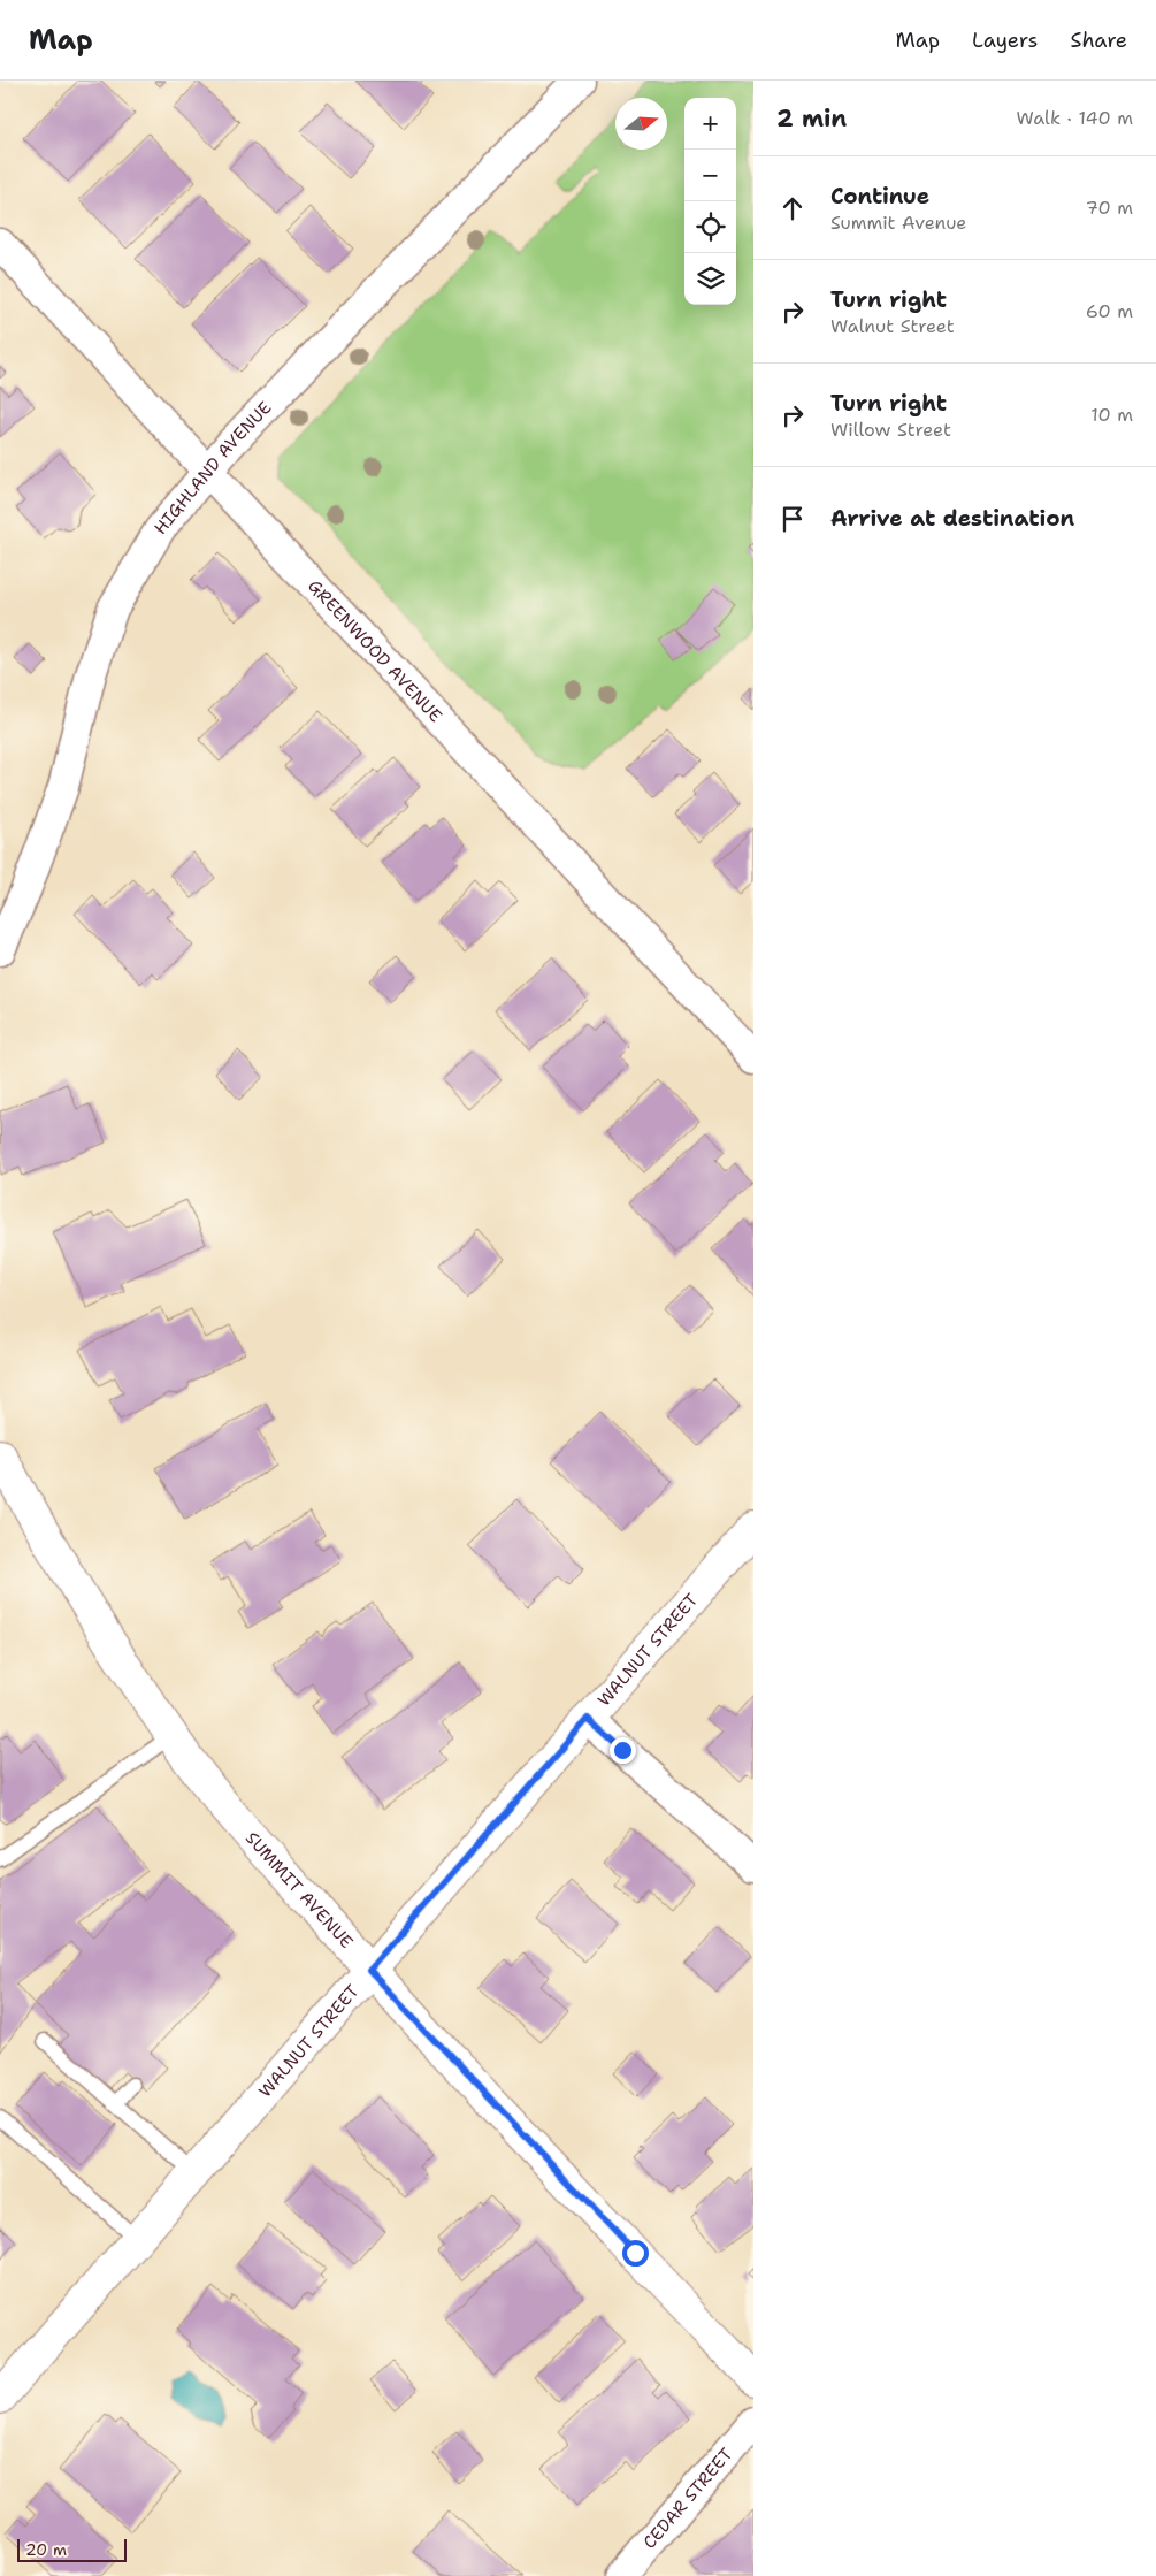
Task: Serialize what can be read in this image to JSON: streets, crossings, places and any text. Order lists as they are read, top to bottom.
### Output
{
  "streets": {
    "street": [
      "HIGHLAND AVENUE",
      "GREENWOOD AVENUE",
      "WALNUT STREET",
      "SUMMIT AVENUE",
      "CEDAR STREET"
    ]
  },
  "crossings": [
    ["HIGHLAND AVENUE", "GREENWOOD AVENUE"],
    ["WALNUT STREET", "SUMMIT AVENUE"]
  ],
  "scale_bar": "20 m",
  "north": "right",
  "page": {
    "header": "Map",
    "nav": ["Map", "Layers", "Share"],
    "heading": ["2 min", "Walk · 140 m"],
    "map_buttons": ["+", "−"],
    "list": [
      ["Continue", "Summit Avenue", "70 m"],
      ["Turn right", "Walnut Street", "60 m"],
      ["Turn right", "Willow Street", "10 m"],
      "Arrive at destination"
    ],
    "scale": "20 m"
  }
}
